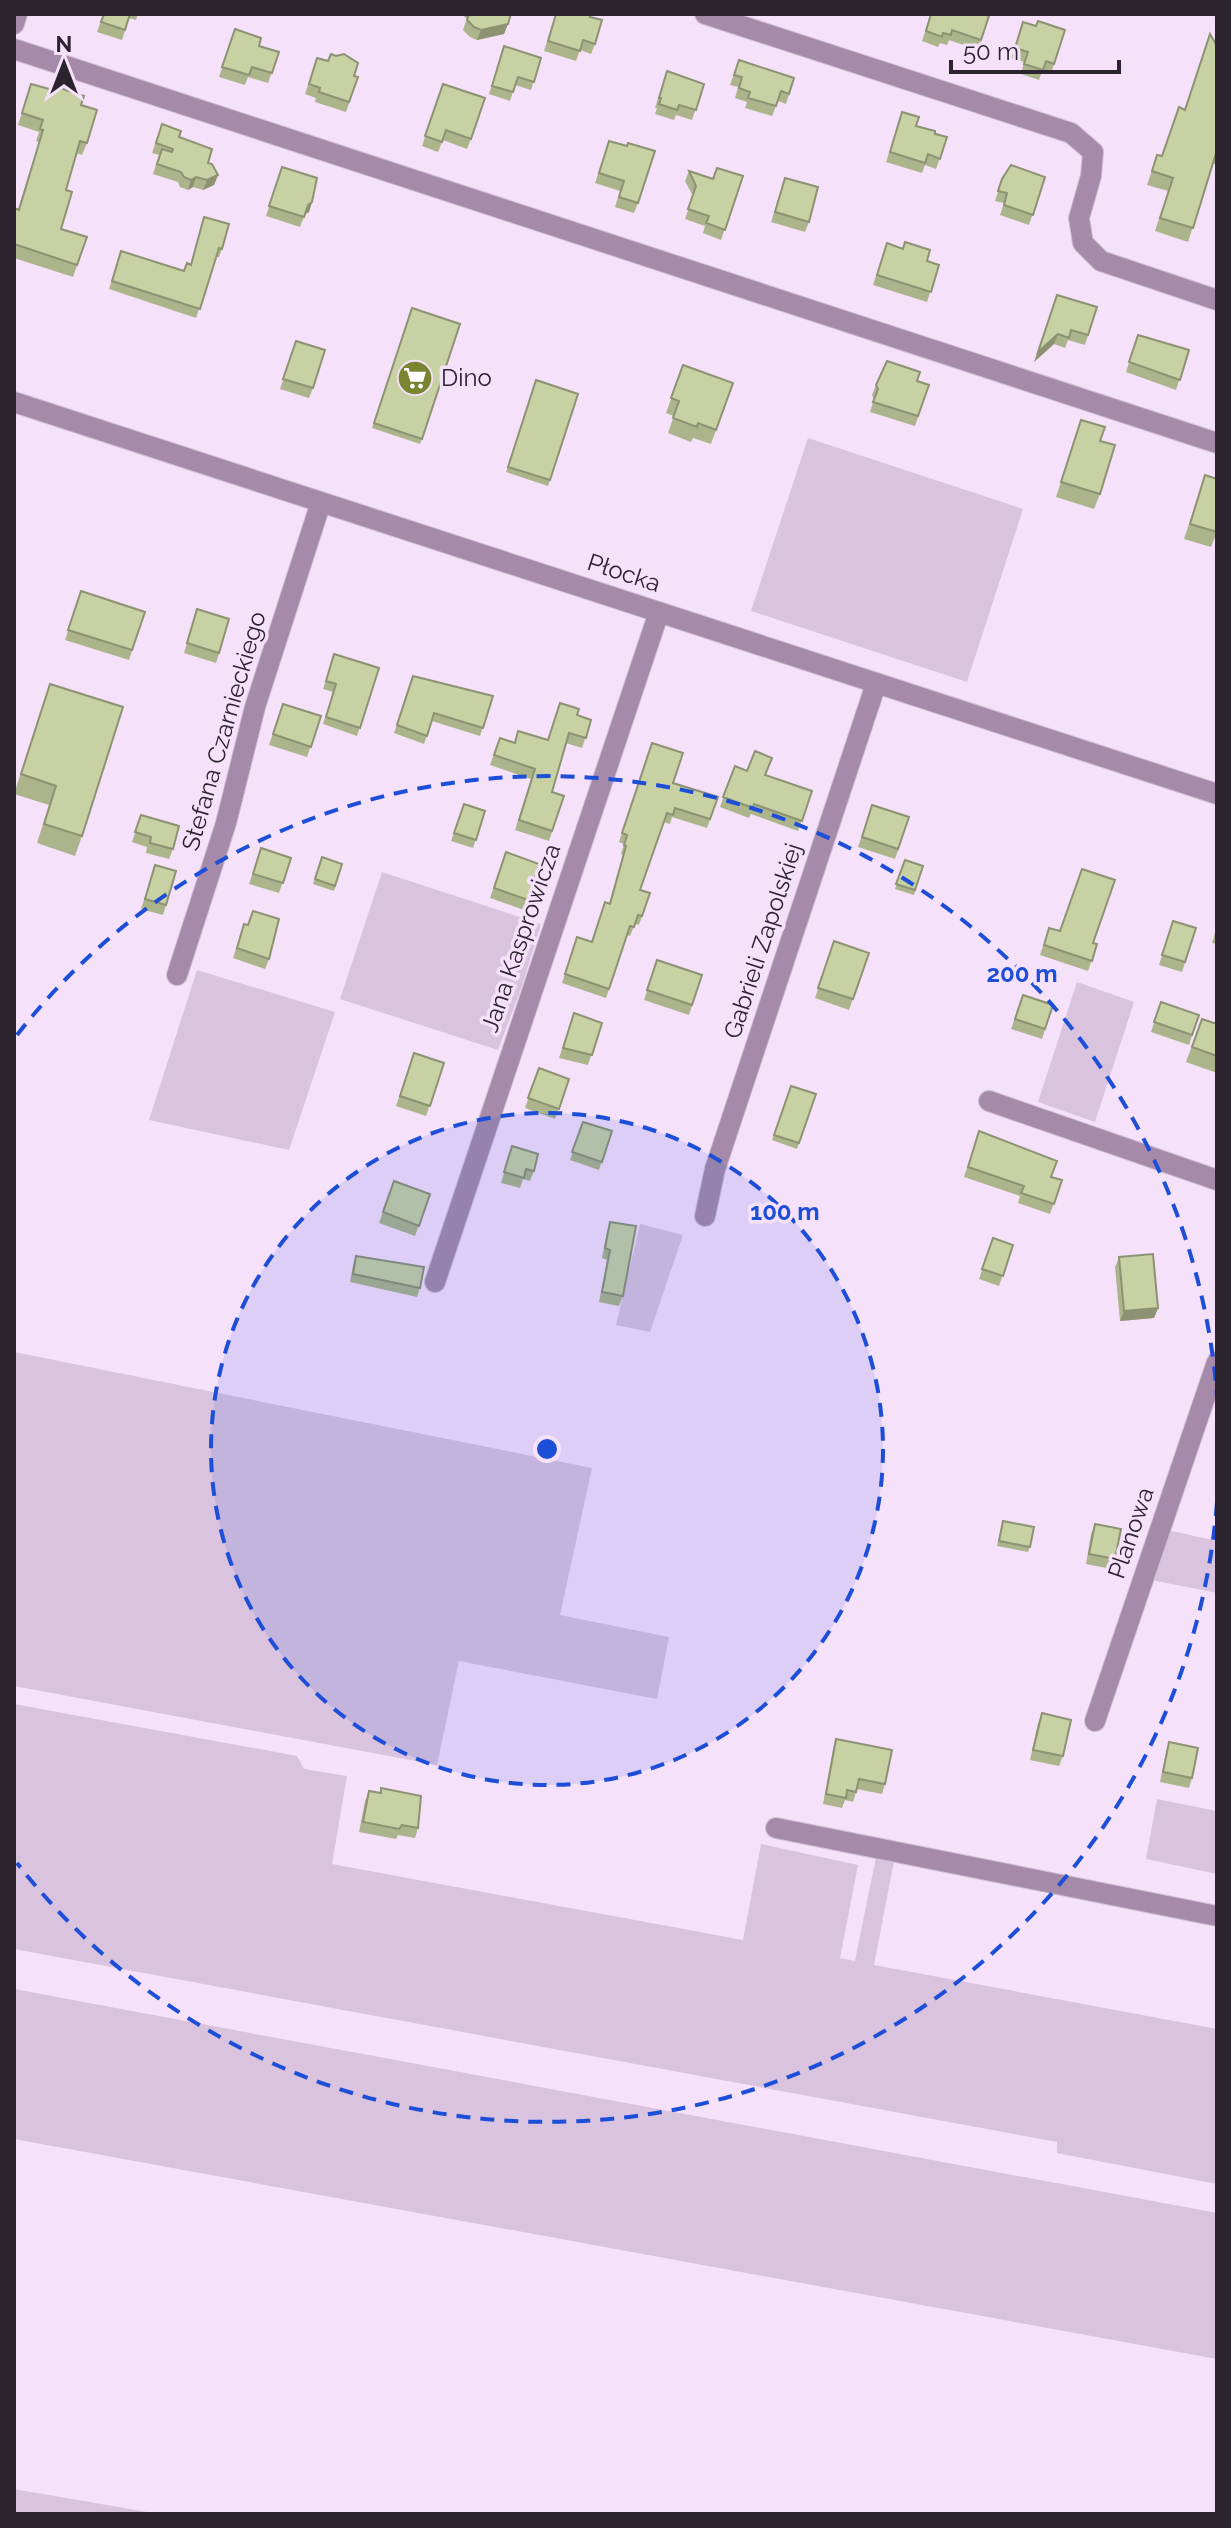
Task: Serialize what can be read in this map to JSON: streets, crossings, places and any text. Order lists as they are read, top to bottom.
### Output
{
  "streets": {
    "street": [
      "Płocka",
      "Stefana Czarnieckiego",
      "Jana Kasprowicza",
      "Gabrieli Zapolskiej",
      "Planowa"
    ]
  },
  "crossings": [
    ["Płocka", "Stefana Czarnieckiego"],
    ["Płocka", "Jana Kasprowicza"],
    ["Płocka", "Gabrieli Zapolskiej"]
  ],
  "places": {
    "supermarket": ["Dino"]
  },
  "scale_bar": "50 m",
  "north": "top",
  "rings": ["200 m", "100 m"]
}
